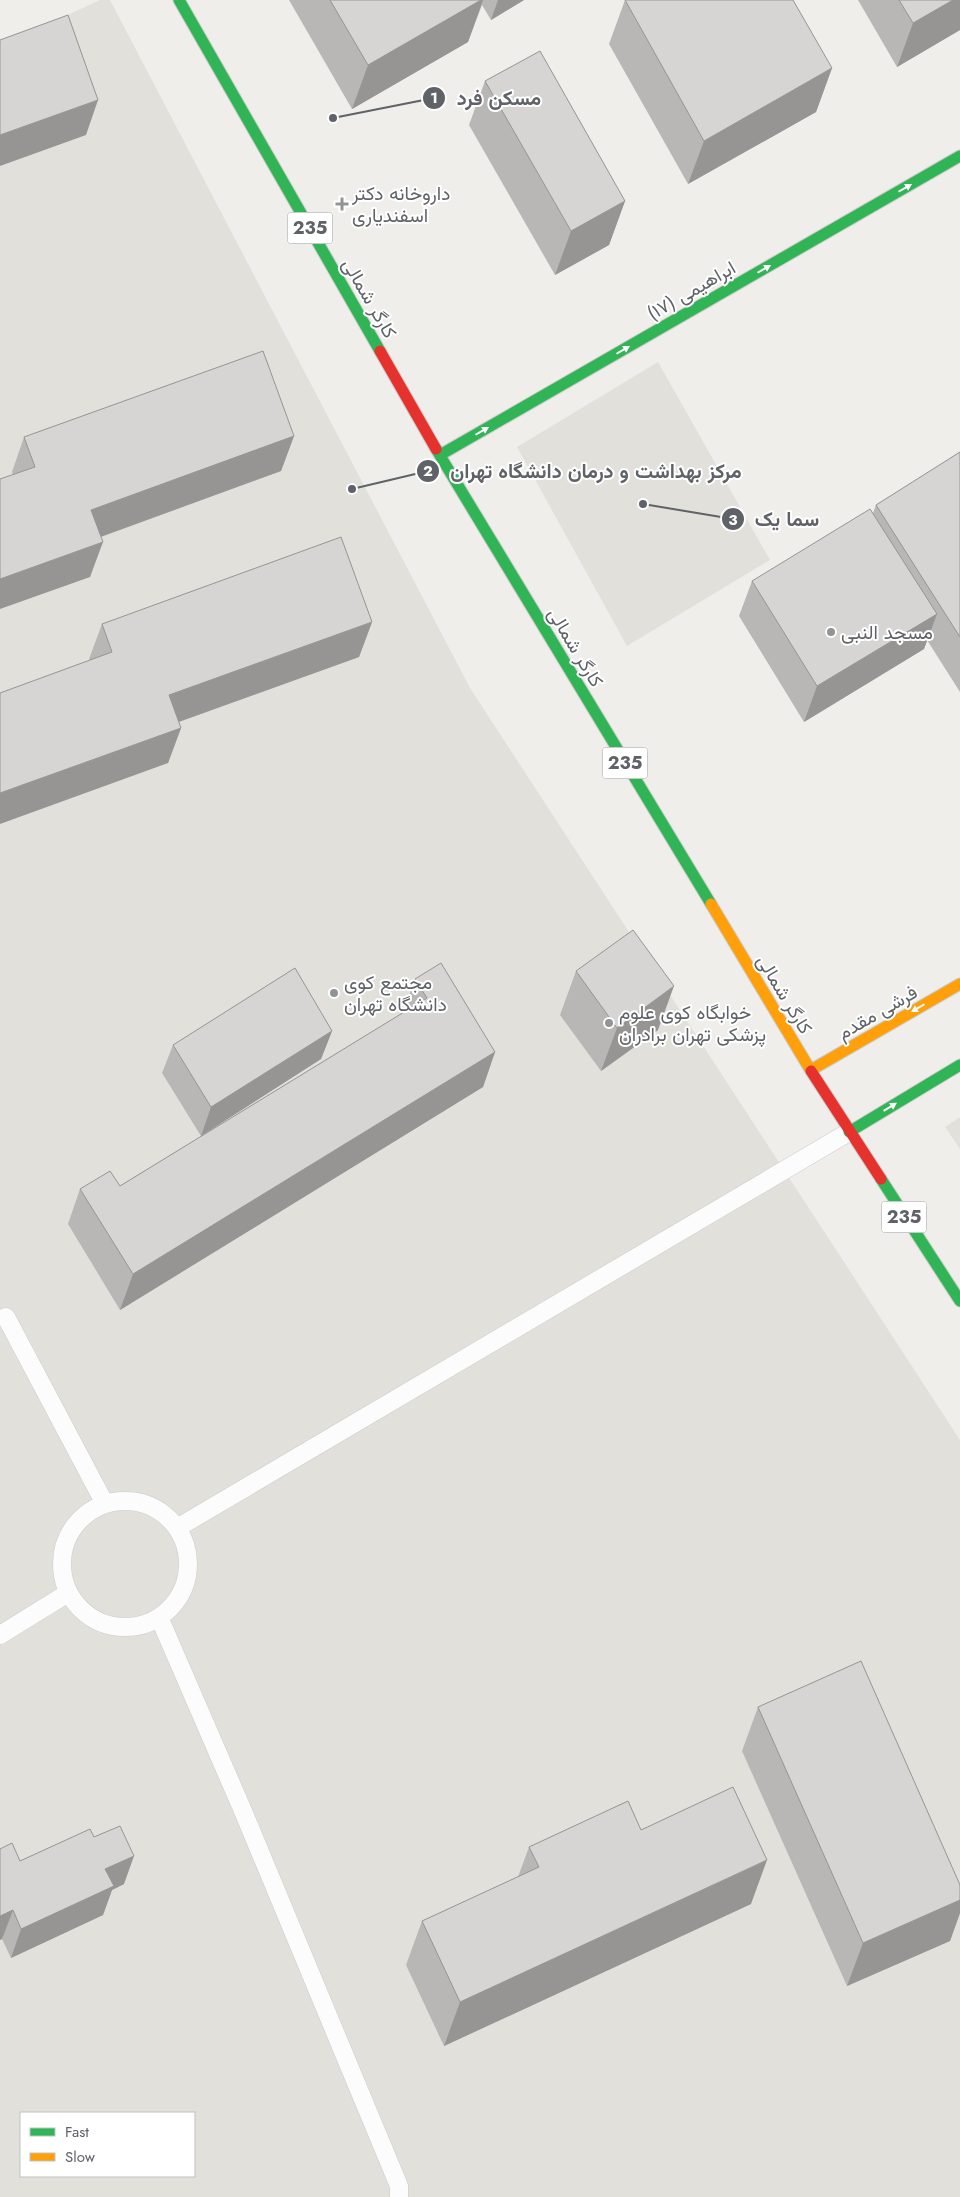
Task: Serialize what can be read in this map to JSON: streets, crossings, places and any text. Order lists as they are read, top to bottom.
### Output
{
  "streets": {
    "main road": [
      "235",
      "ابراهیمی (۱۷)",
      "کارگر شمالی",
      "فرشی مقدم"
    ]
  },
  "crossings": [
    ["ابراهیمی (۱۷)", "کارگر شمالی"],
    ["کارگر شمالی", "فرشی مقدم"]
  ],
  "one_way": ["ابراهیمی (۱۷)"],
  "places": {
    "other": [
      "مسکن فرد",
      "مرکز بهداشت و درمان دانشگاه تهران",
      "سما یک",
      "مسجد النبی",
      "مجتمع کوی دانشگاه تهران",
      "خوابگاه کوی علوم پزشکی تهران برادران"
    ],
    "health": ["داروخانه دکتر اسفندیاری"]
  },
  "legend": ["Fast", "Slow"]
}
